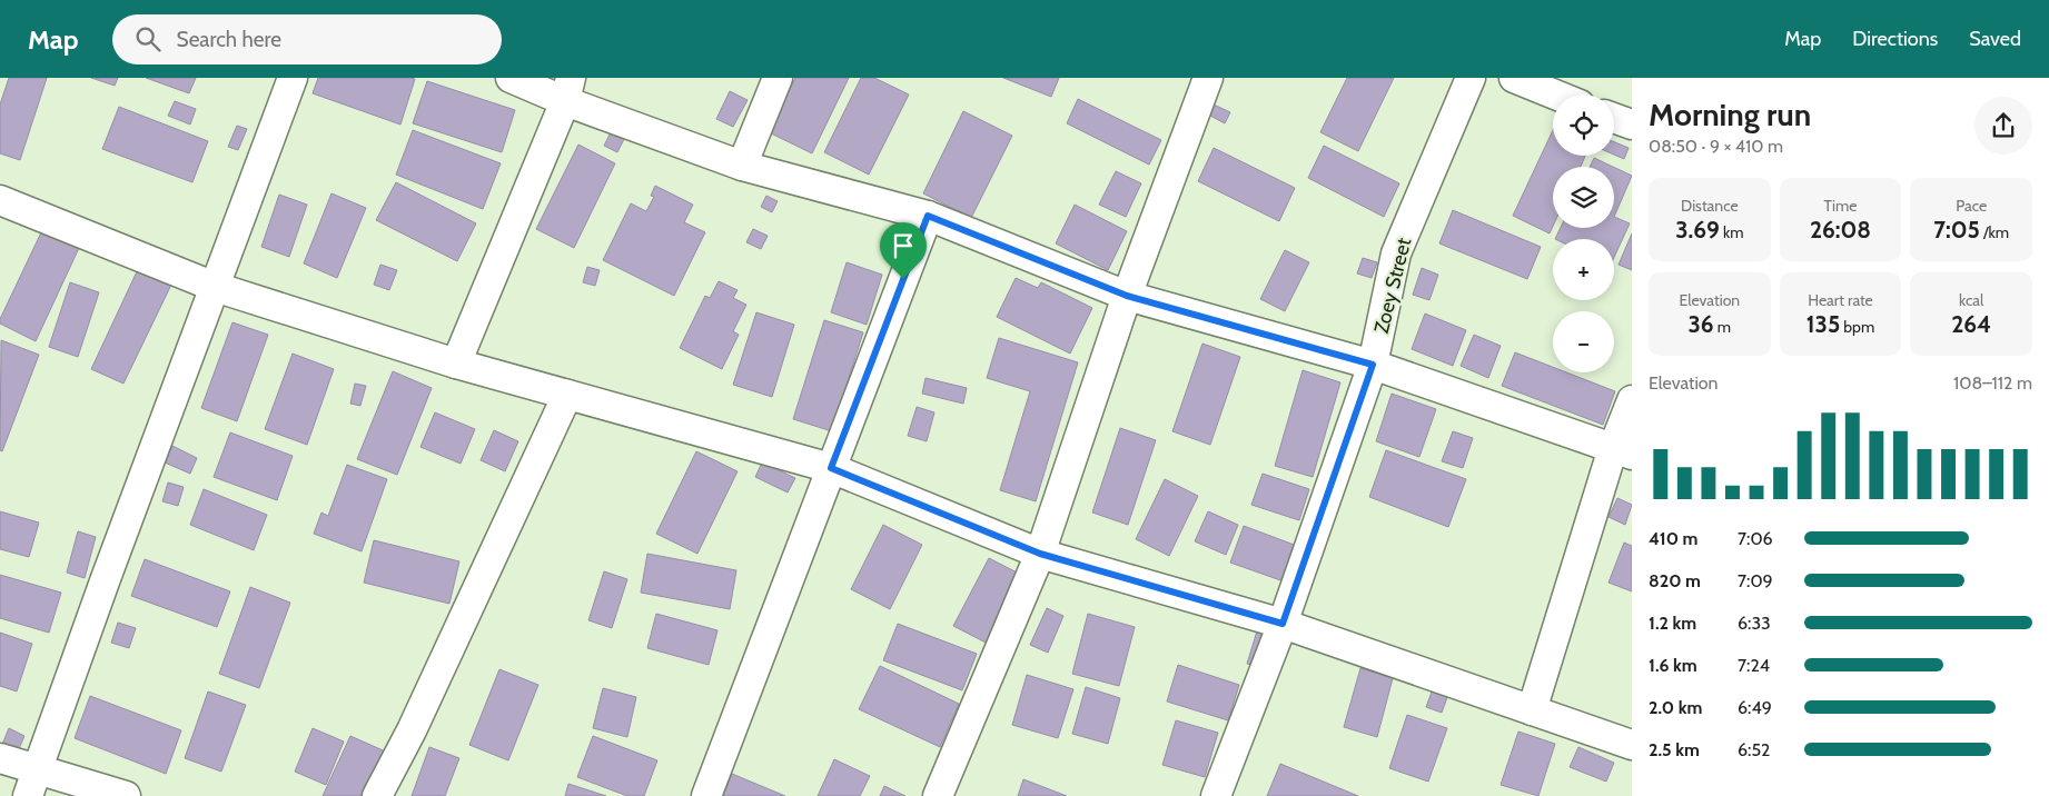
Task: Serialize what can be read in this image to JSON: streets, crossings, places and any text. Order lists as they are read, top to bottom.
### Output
{
  "streets": {
    "street": ["Zoey Street"]
  },
  "page": {
    "header": "Map",
    "search": "Search here",
    "nav": ["Map", "Directions", "Saved"],
    "heading": ["Morning run", "08:50 · 9 × 410 m"],
    "map_buttons": ["+", "−"],
    "stats": [
      ["Distance", "3.69 km"],
      ["Time", "26:08"],
      ["Pace", "7:05 /km"],
      ["Elevation", "36 m"],
      ["Heart rate", "135 bpm"],
      ["kcal", "264"]
    ],
    "chart": ["Elevation", "108–112 m"],
    "list": [
      {
        "name": "410 m",
        "note": "7:06"
      },
      {
        "name": "820 m",
        "note": "7:09"
      },
      {
        "name": "1.2 km",
        "note": "6:33"
      },
      {
        "name": "1.6 km",
        "note": "7:24"
      },
      {
        "name": "2.0 km",
        "note": "6:49"
      },
      {
        "name": "2.5 km",
        "note": "6:52"
      }
    ]
  }
}
